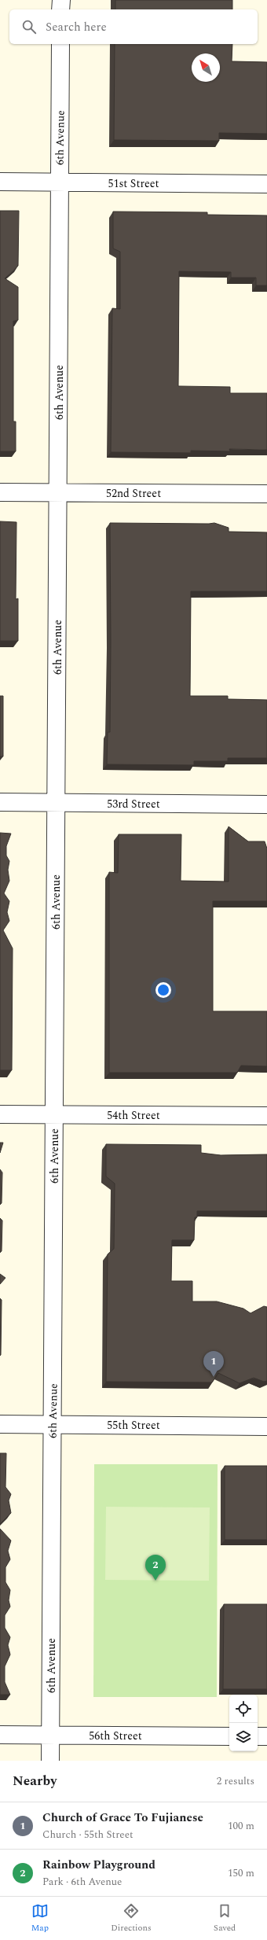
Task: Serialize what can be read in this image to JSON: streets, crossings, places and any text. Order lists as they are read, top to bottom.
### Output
{
  "streets": {
    "street": [
      "6th Avenue",
      "51st Street",
      "52nd Street",
      "53rd Street",
      "54th Street",
      "55th Street",
      "56th Street"
    ]
  },
  "crossings": [
    ["6th Avenue", "51st Street"],
    ["6th Avenue", "52nd Street"],
    ["6th Avenue", "53rd Street"],
    ["6th Avenue", "54th Street"],
    ["6th Avenue", "55th Street"],
    ["6th Avenue", "56th Street"]
  ],
  "north": "top left",
  "page": {
    "search": "Search here",
    "pins": ["1", "2"],
    "heading": ["Nearby", "2 results"],
    "list": [
      {
        "mark": "1",
        "name": "Church of Grace To Fujianese",
        "note": "Church · 55th Street",
        "value": "100 m"
      },
      {
        "mark": "2",
        "name": "Rainbow Playground",
        "note": "Park · 6th Avenue",
        "value": "150 m"
      }
    ],
    "nav": ["Map", "Directions", "Saved"]
  }
}
